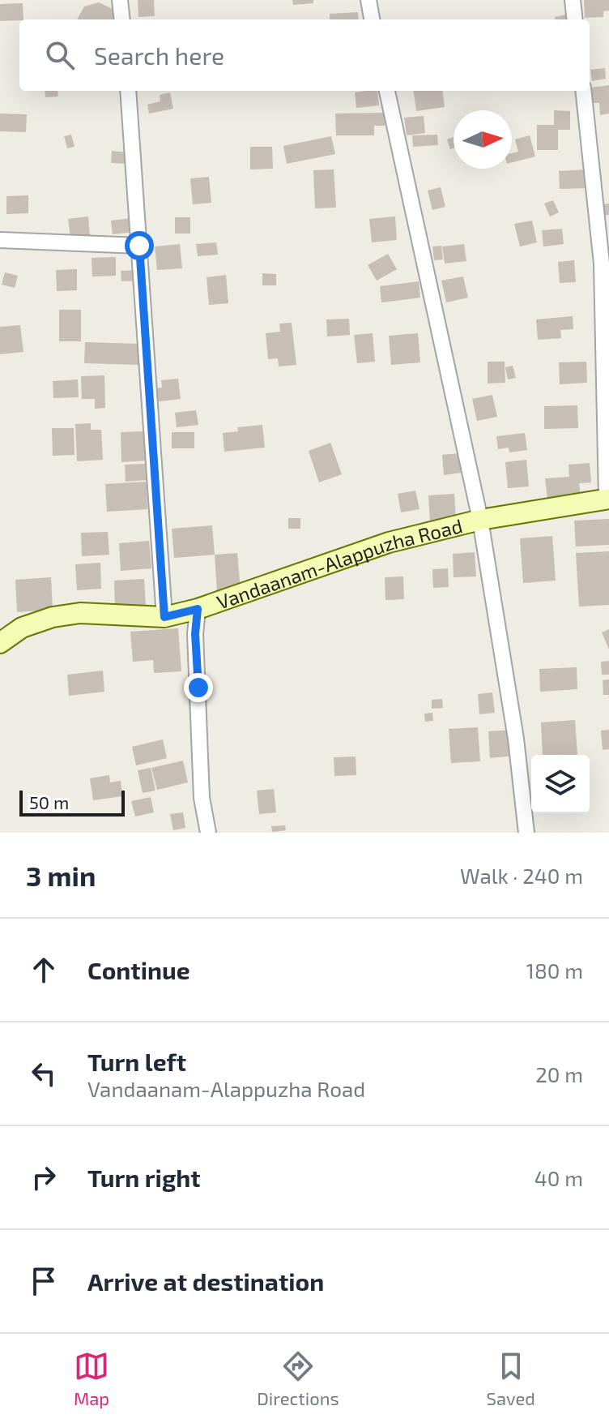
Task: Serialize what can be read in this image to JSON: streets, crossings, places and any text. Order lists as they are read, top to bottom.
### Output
{
  "streets": {
    "main road": ["Vandaanam-Alappuzha Road"]
  },
  "scale_bar": "50 m",
  "north": "right",
  "page": {
    "search": "Search here",
    "scale": "50 m",
    "heading": ["3 min", "Walk · 240 m"],
    "list": [
      ["Continue", "180 m"],
      ["Turn left", "Vandaanam-Alappuzha Road", "20 m"],
      ["Turn right", "40 m"],
      "Arrive at destination"
    ],
    "nav": ["Map", "Directions", "Saved"]
  }
}
